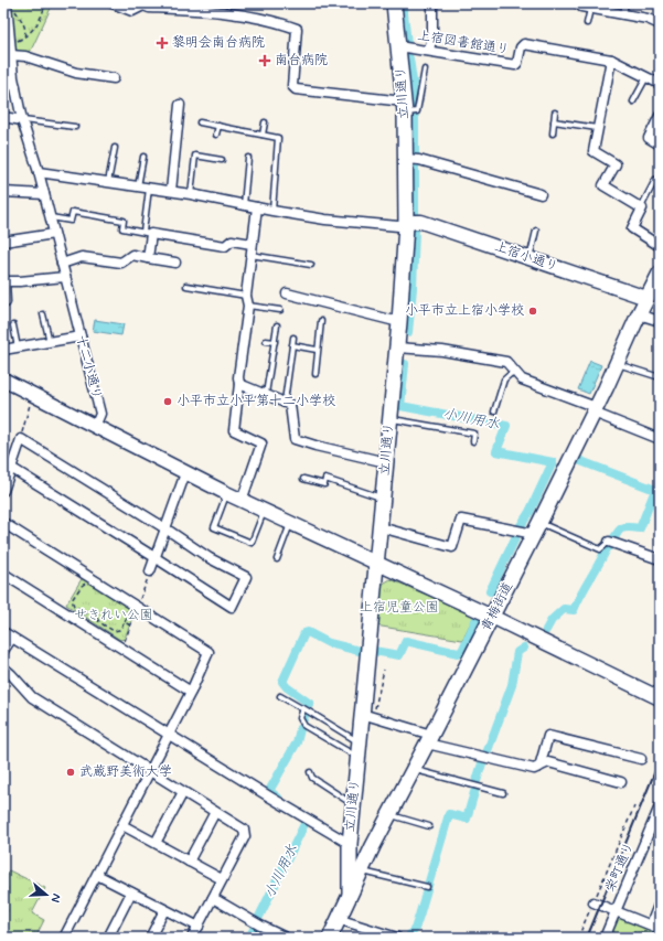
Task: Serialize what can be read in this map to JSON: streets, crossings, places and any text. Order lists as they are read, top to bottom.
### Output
{
  "streets": {
    "main road": ["立川通り", "青梅街道"],
    "street": [
      "上宿図書館通り",
      "上宿小通り",
      "十二小通り",
      "栄町通り"
    ]
  },
  "crossings": [
    ["上宿図書館通り", "立川通り"],
    ["立川通り", "上宿小通り"],
    ["立川通り", "青梅街道"],
    ["上宿小通り", "青梅街道"]
  ],
  "water": ["小川用水"],
  "parks": ["上宿児童公園", "せきれい公園"],
  "places": {
    "health": ["黎明会南台病院", "南台病院"],
    "other": ["小平市立上宿小学校", "小平市立小平第十二小学校", "武蔵野美術大学"]
  },
  "north": "right"
}
